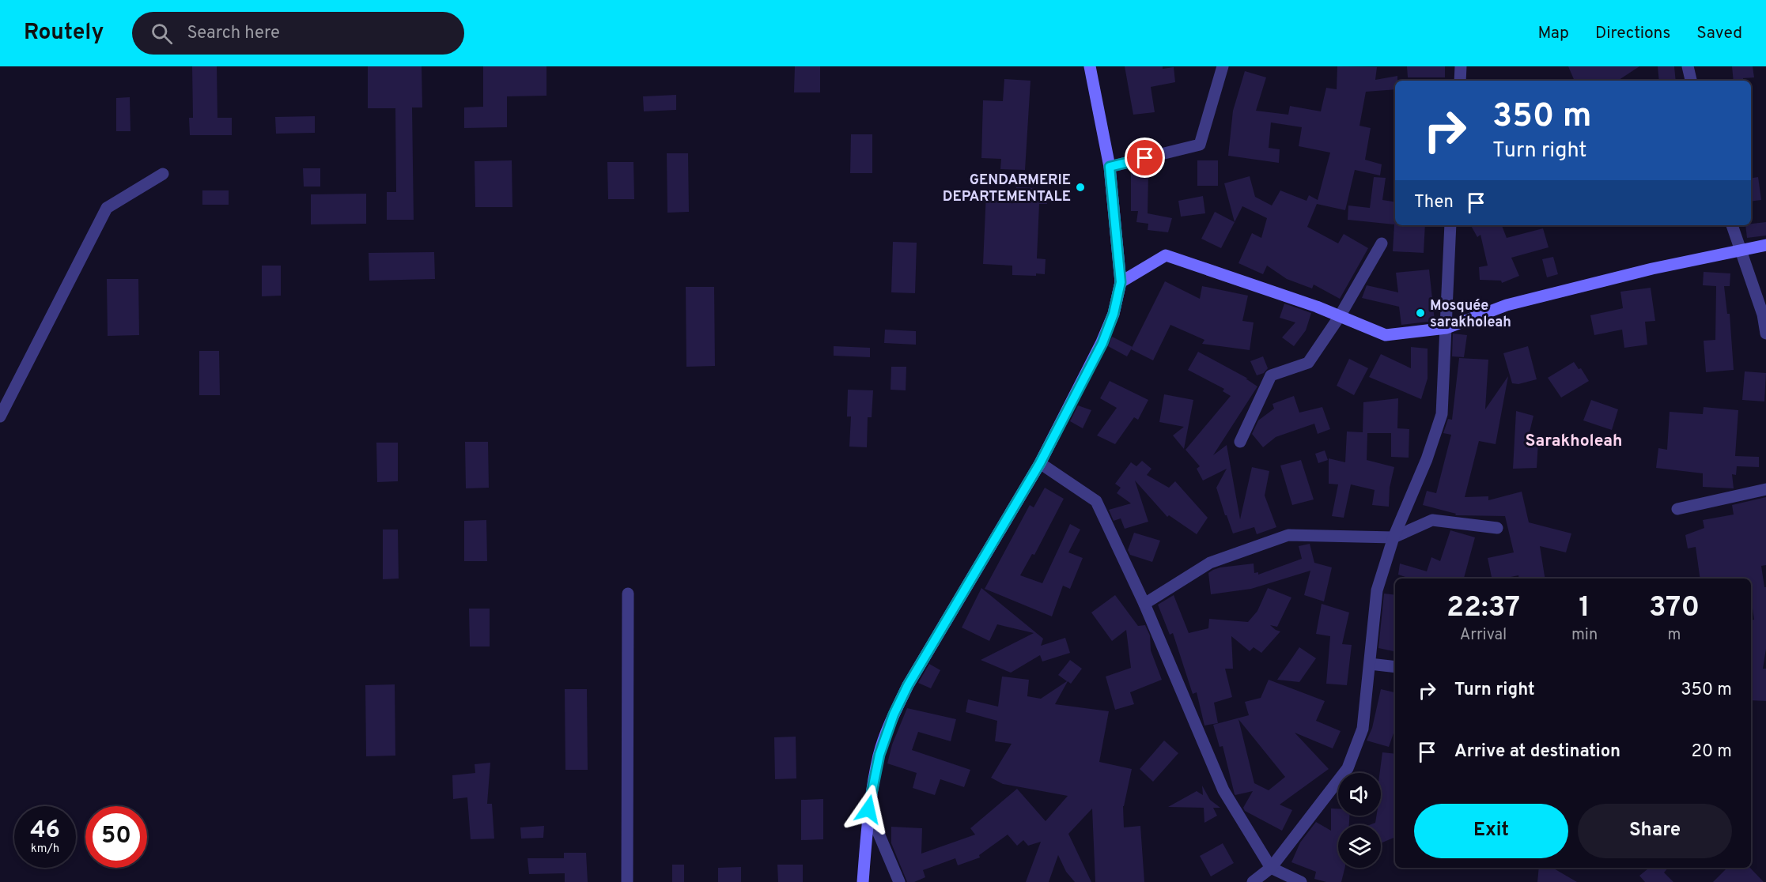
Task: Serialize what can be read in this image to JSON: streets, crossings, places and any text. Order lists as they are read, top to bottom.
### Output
{
  "districts": ["Sarakholeah"],
  "places": ["GENDARMERIE DEPARTEMENTALE", "Mosquée sarakholeah"],
  "page": {
    "header": "Routely",
    "search": "Search here",
    "nav": ["Map", "Directions", "Saved"],
    "turn": ["350 m", "Turn right"],
    "then": "Then",
    "eta": [
      "22:37",
      "Arrival",
      "1",
      "min",
      "370",
      "m"
    ],
    "list": [
      {
        "name": "Turn right",
        "value": "350 m"
      },
      {
        "name": "Arrive at destination",
        "value": "20 m"
      }
    ],
    "buttons": ["Exit", "Share"],
    "speed": "46 km/h",
    "limit": "50"
  }
}
